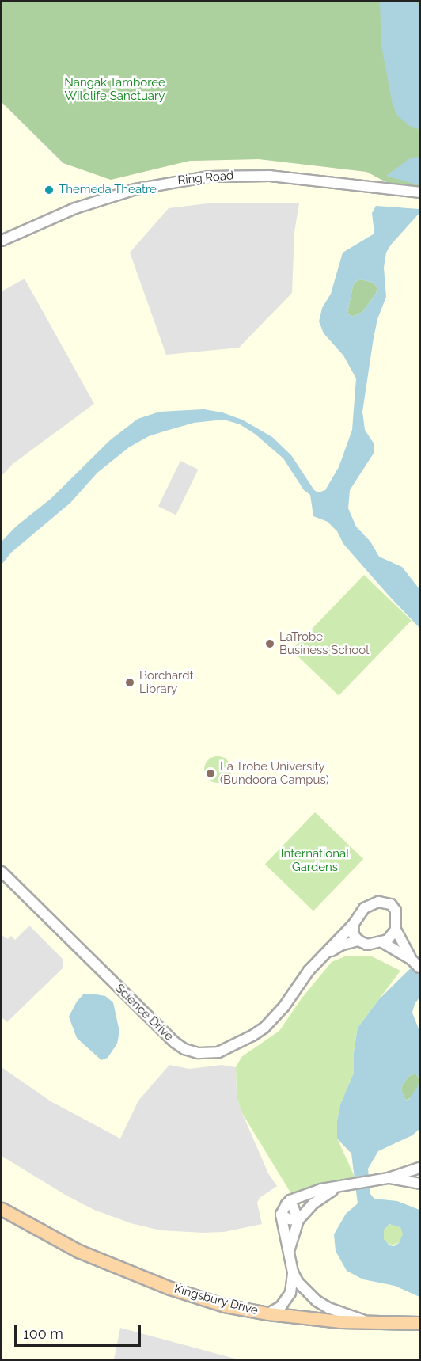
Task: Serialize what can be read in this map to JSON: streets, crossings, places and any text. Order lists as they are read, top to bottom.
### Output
{
  "streets": {
    "main road": ["Kingsbury Drive"],
    "street": ["Ring Road", "Science Drive"]
  },
  "parks": ["Nangak Tamboree Wildlife Sanctuary", "International Gardens"],
  "places": [
    "Themeda Theatre",
    "LaTrobe Business School",
    "Borchardt Library",
    "La Trobe University (Bundoora Campus)"
  ],
  "scale_bar": "100 m"
}
